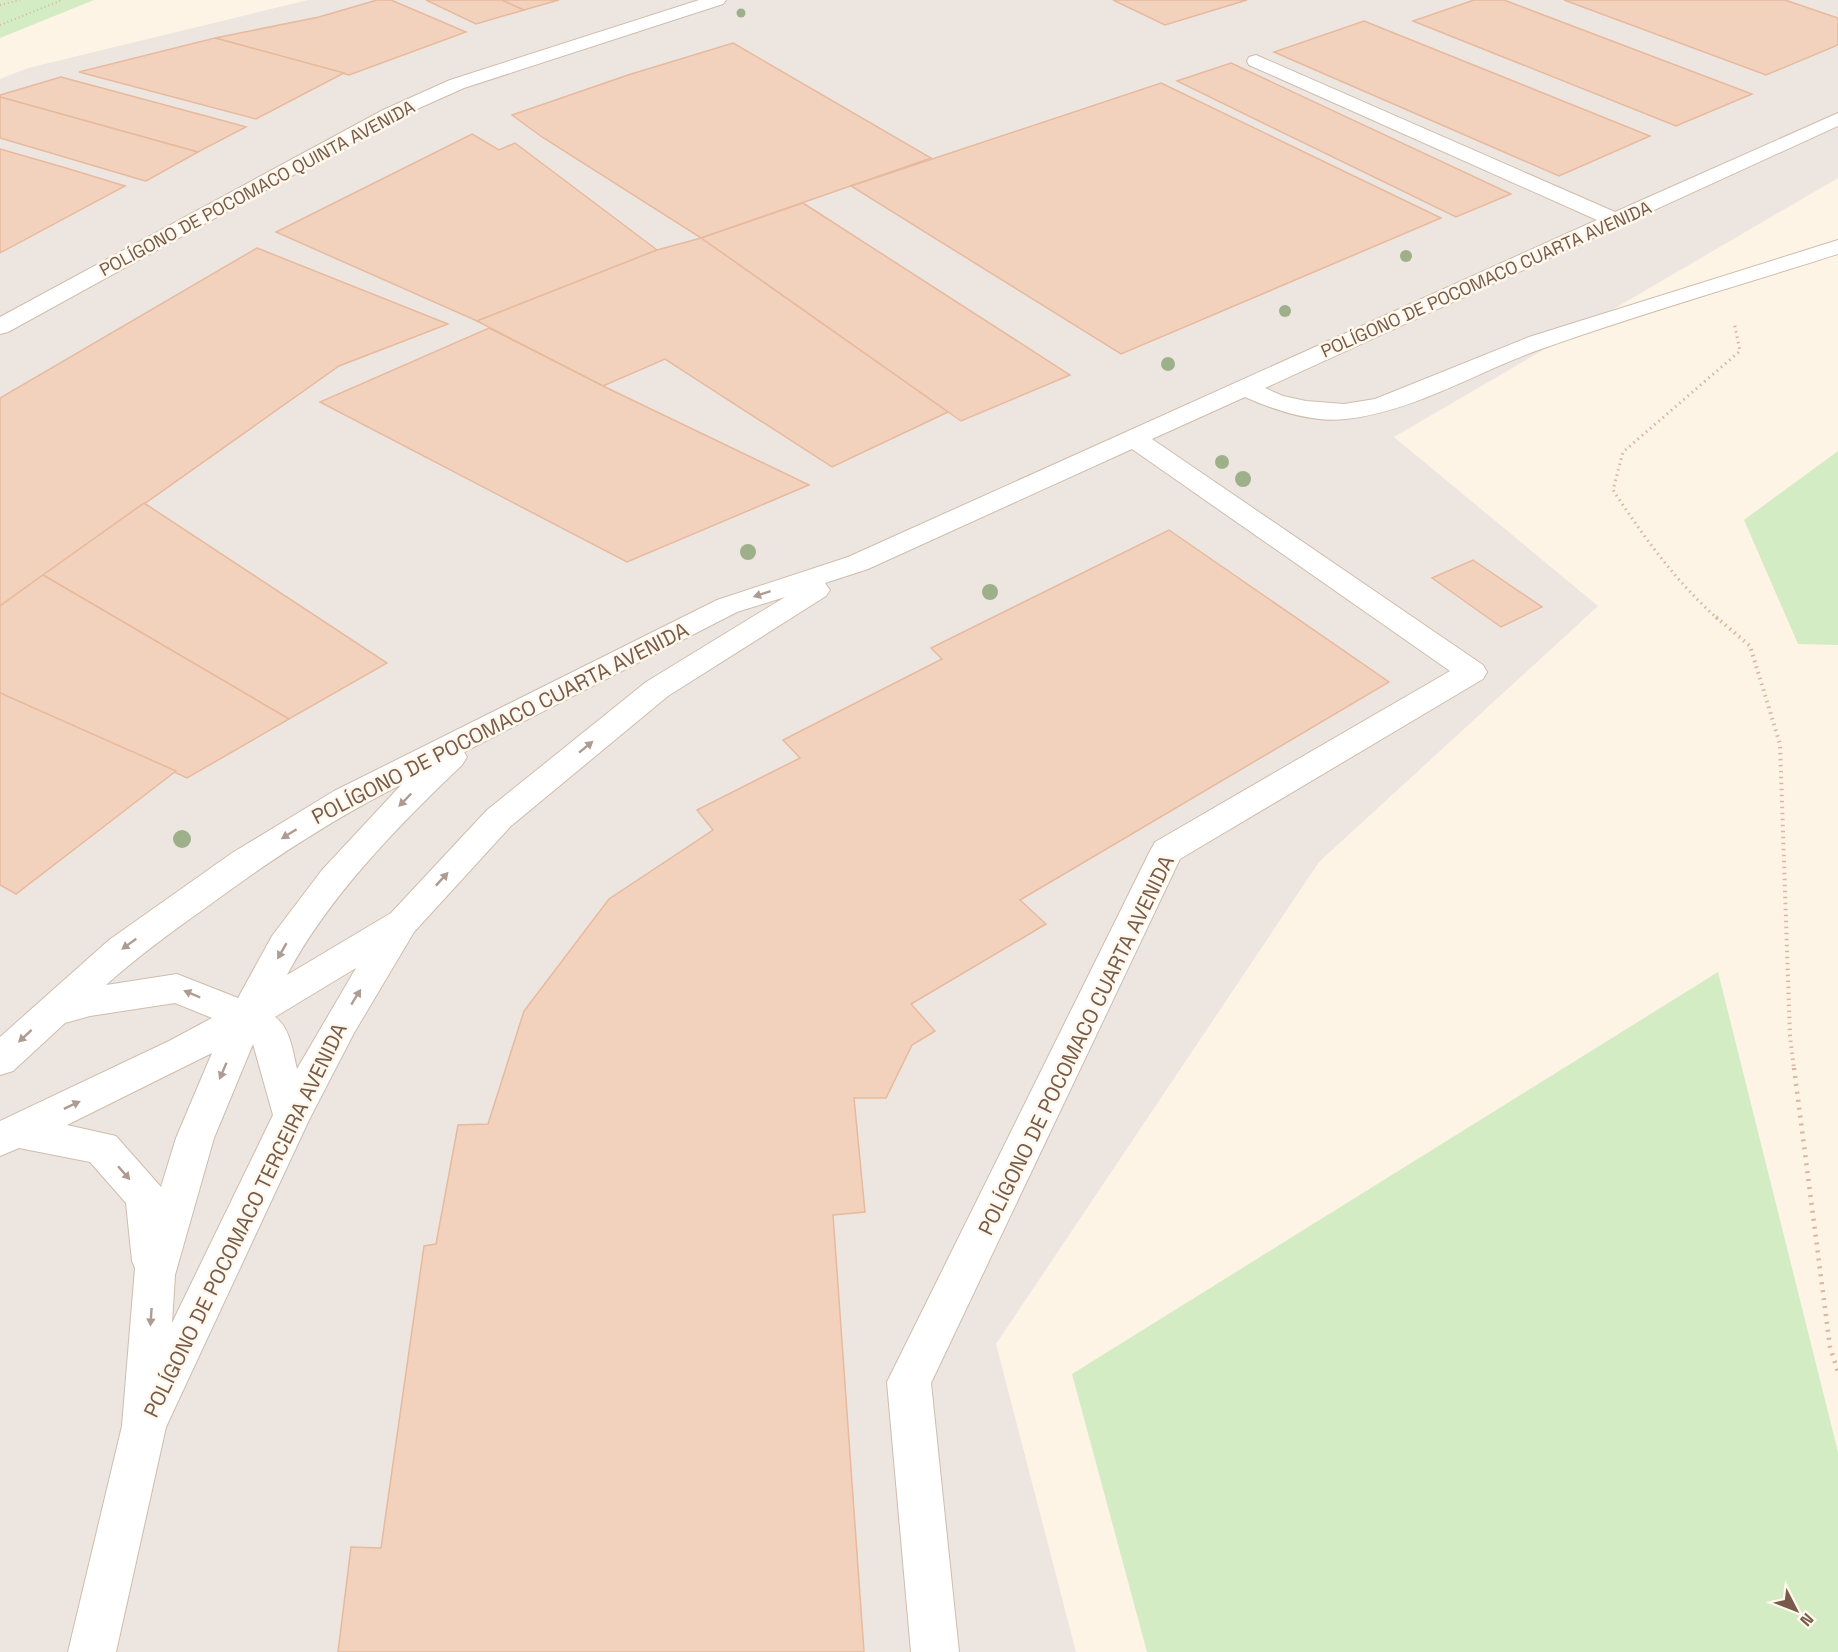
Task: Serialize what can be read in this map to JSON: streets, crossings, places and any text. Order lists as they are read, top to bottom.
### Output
{
  "streets": {
    "street": ["POLÍGONO DE POCOMACO QUINTA AVENIDA", "POLÍGONO DE POCOMACO CUARTA AVENIDA", "POLÍGONO DE POCOMACO TERCEIRA AVENIDA"]
  },
  "crossings": [
    ["POLÍGONO DE POCOMACO CUARTA AVENIDA", "POLÍGONO DE POCOMACO TERCEIRA AVENIDA"]
  ],
  "north": "bottom right"
}
